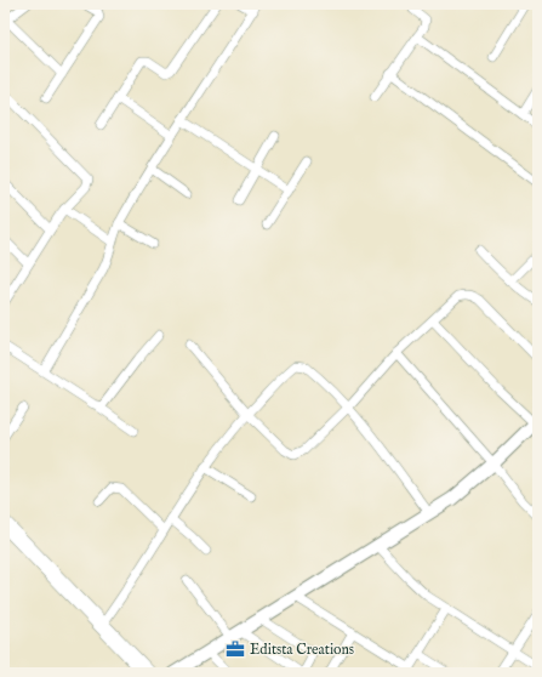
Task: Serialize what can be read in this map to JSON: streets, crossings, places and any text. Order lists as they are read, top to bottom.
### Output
{
  "places": {
    "office": ["Editsta Creations"]
  }
}
